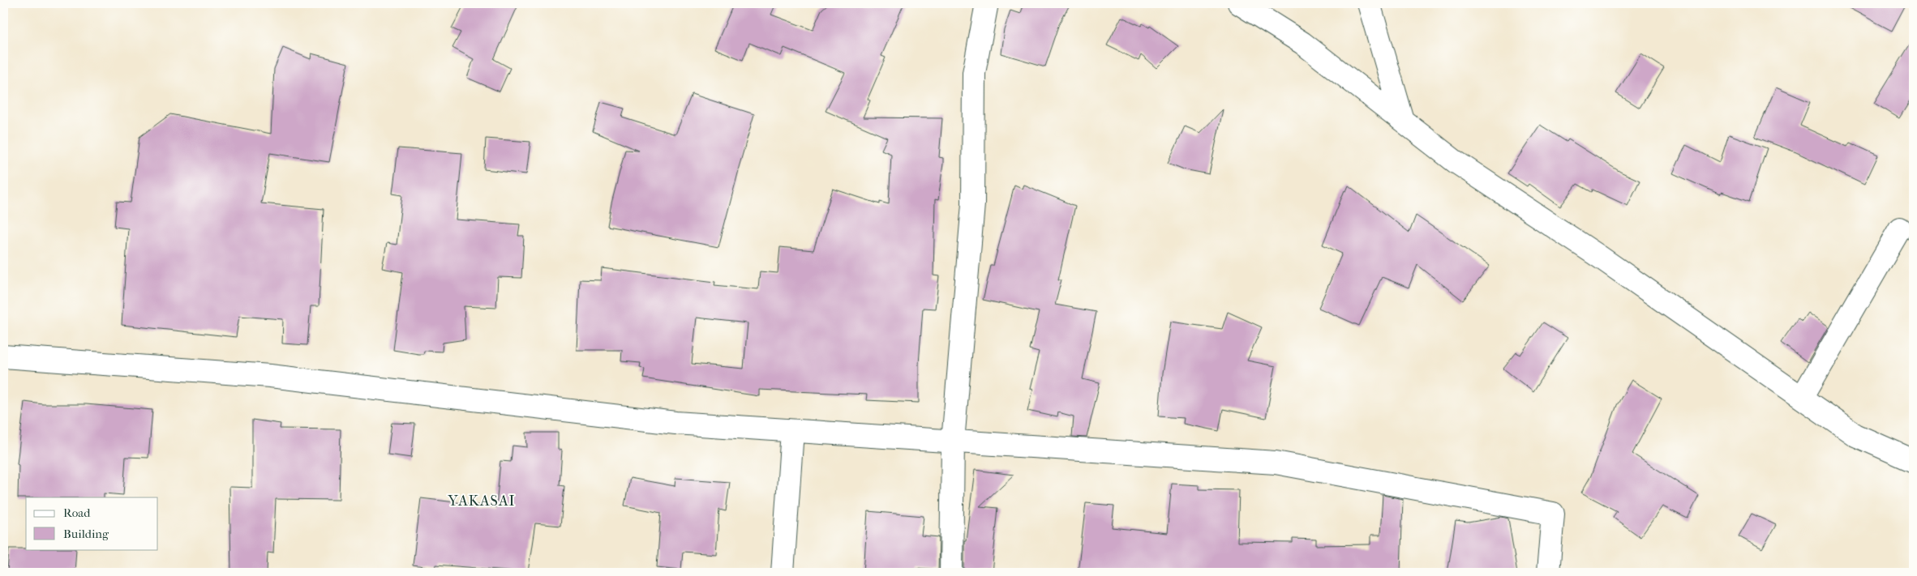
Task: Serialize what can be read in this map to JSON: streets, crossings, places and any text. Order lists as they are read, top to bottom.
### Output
{
  "districts": ["YAKASAI"],
  "legend": ["Road", "Building"]
}
